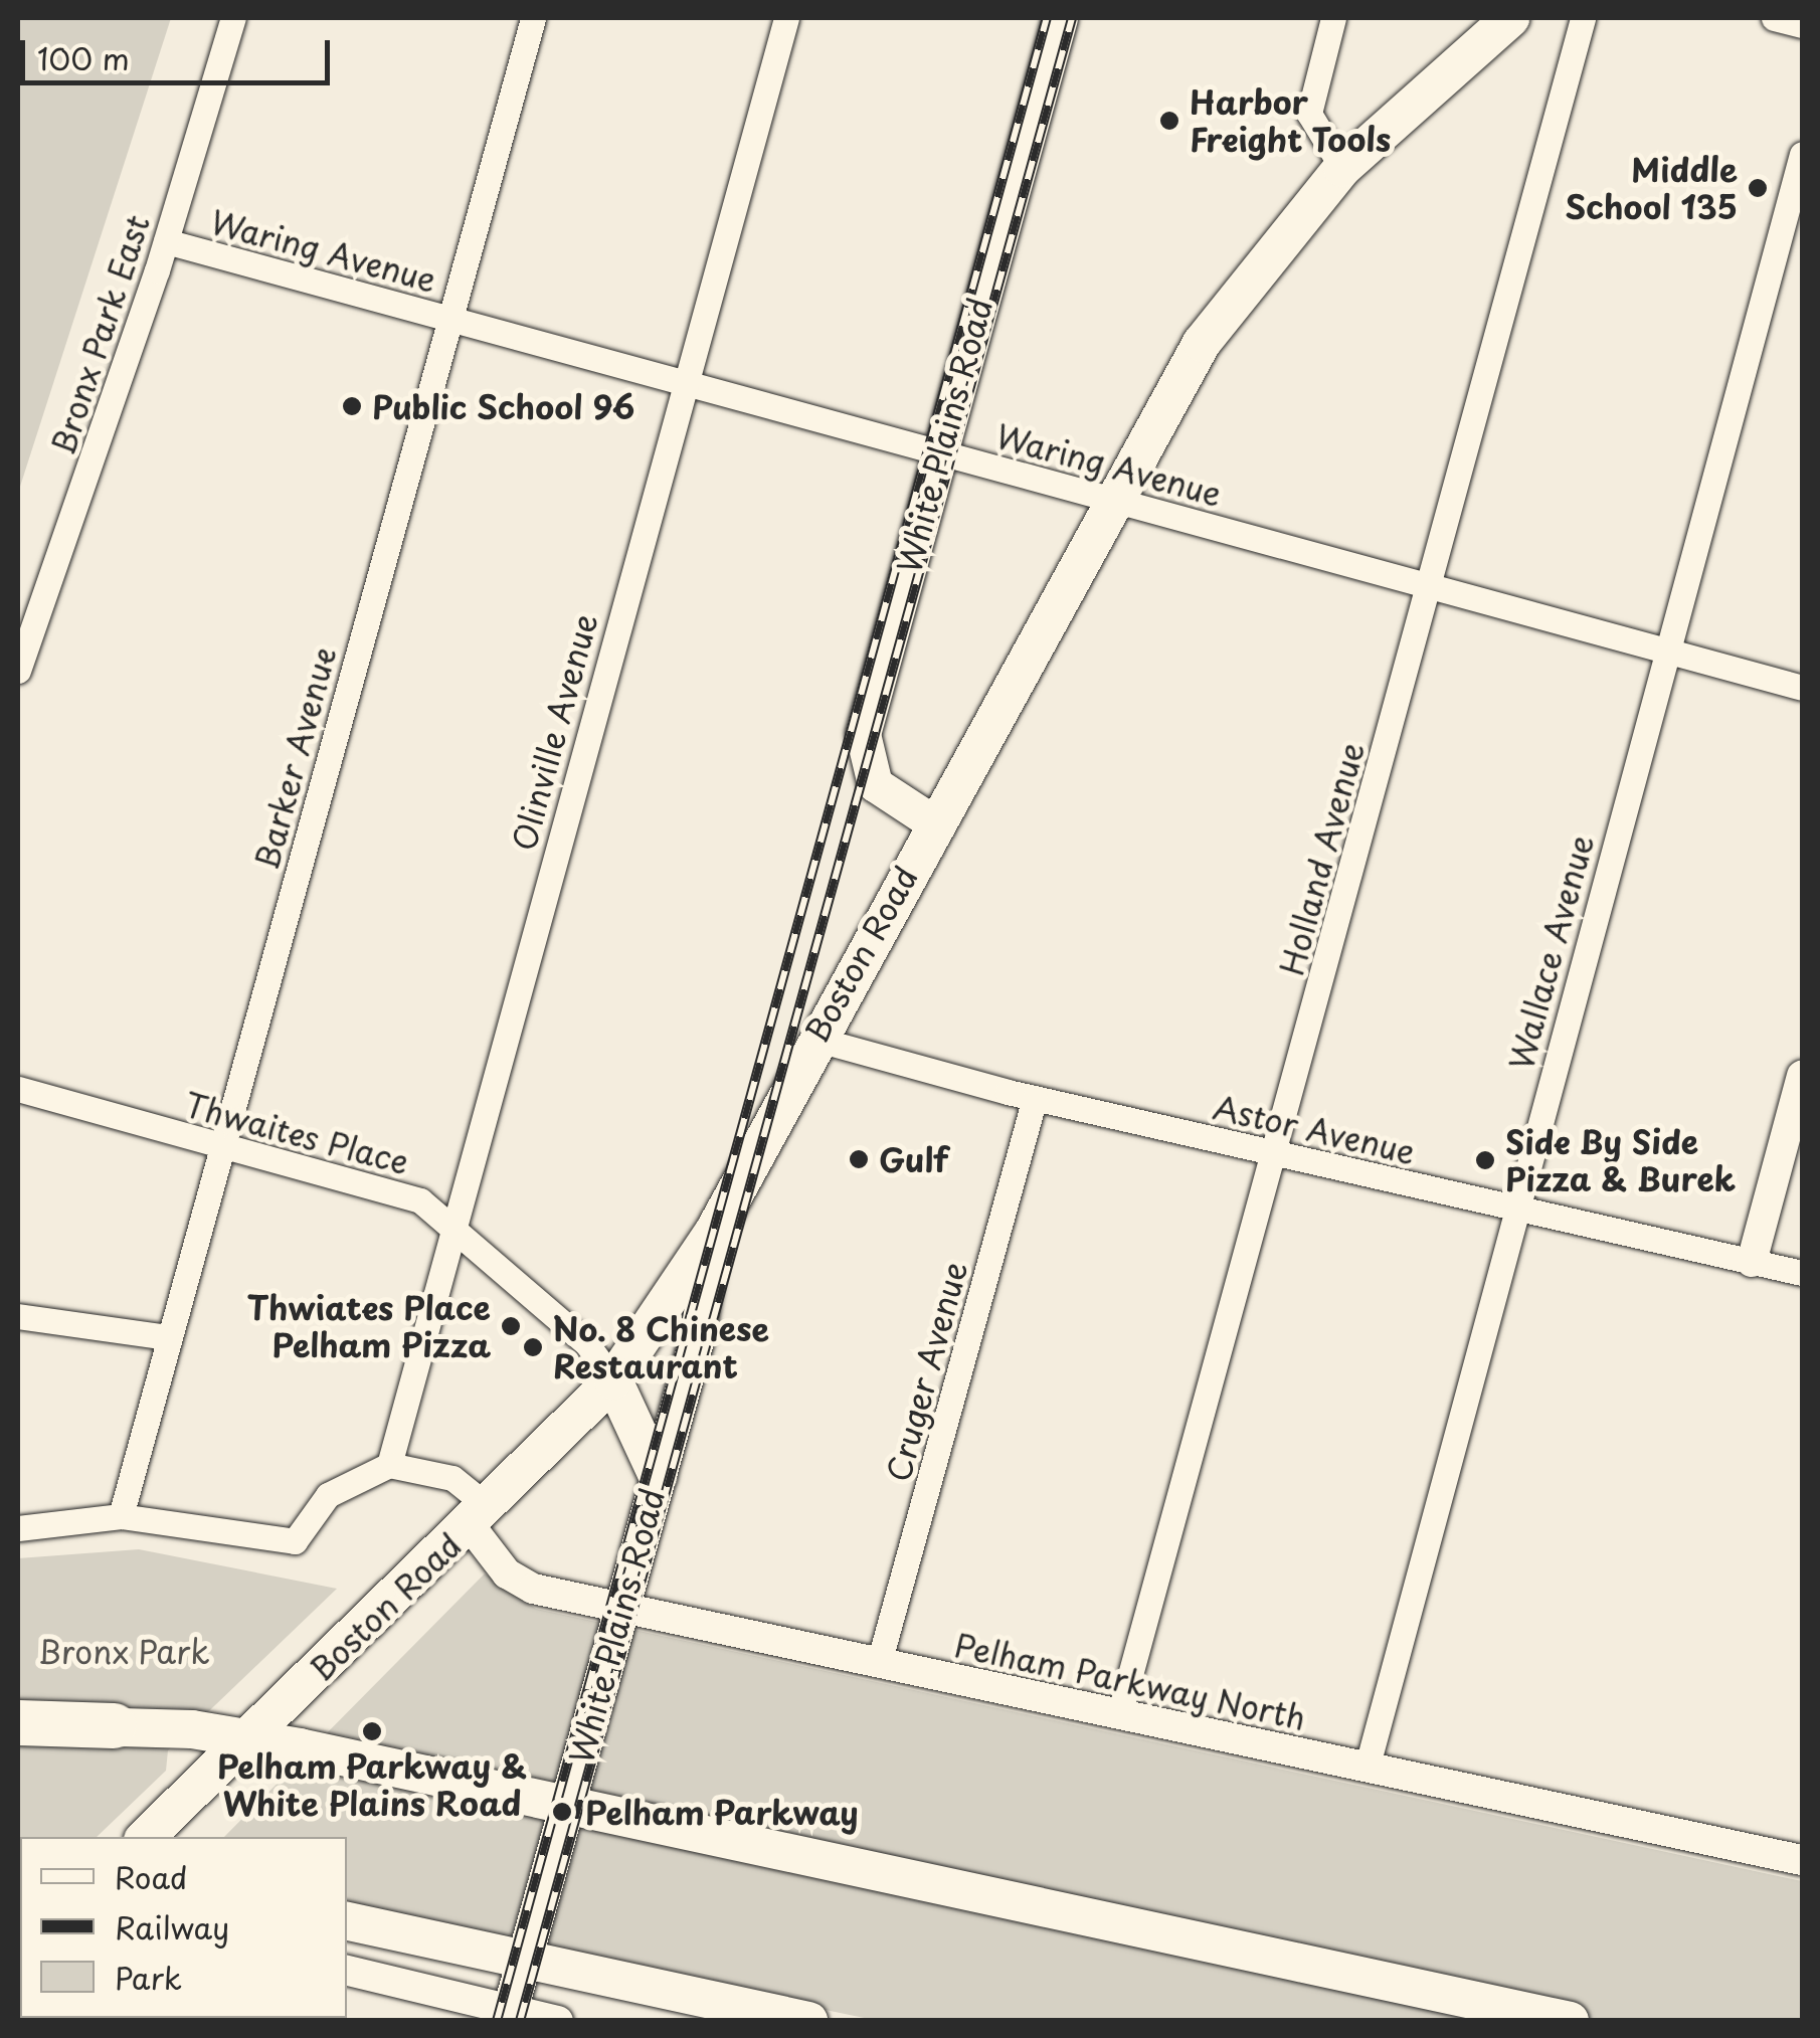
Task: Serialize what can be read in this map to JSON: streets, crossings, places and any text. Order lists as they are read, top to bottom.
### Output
{
  "streets": {
    "main road": ["White Plains Road", "Boston Road"],
    "street": [
      "Waring Avenue",
      "Bronx Park East",
      "Olinville Avenue",
      "Barker Avenue",
      "Holland Avenue",
      "Wallace Avenue",
      "Astor Avenue",
      "Thwaites Place",
      "Cruger Avenue",
      "Pelham Parkway North"
    ]
  },
  "crossings": [
    ["Waring Avenue", "Bronx Park East"],
    ["Waring Avenue", "White Plains Road"],
    ["Waring Avenue", "Olinville Avenue"],
    ["Waring Avenue", "Barker Avenue"],
    ["Waring Avenue", "Holland Avenue"],
    ["Waring Avenue", "Wallace Avenue"],
    ["Waring Avenue", "Boston Road"],
    ["White Plains Road", "Boston Road"],
    ["White Plains Road", "Pelham Parkway North"],
    ["Olinville Avenue", "Thwaites Place"],
    ["Olinville Avenue", "Pelham Parkway North"],
    ["Barker Avenue", "Thwaites Place"],
    ["Holland Avenue", "Astor Avenue"],
    ["Holland Avenue", "Pelham Parkway North"],
    ["Wallace Avenue", "Astor Avenue"],
    ["Wallace Avenue", "Pelham Parkway North"],
    ["Boston Road", "Astor Avenue"],
    ["Boston Road", "Thwaites Place"],
    ["Boston Road", "Pelham Parkway North"],
    ["Astor Avenue", "Cruger Avenue"],
    ["Cruger Avenue", "Pelham Parkway North"]
  ],
  "parks": ["Bronx Park"],
  "places": [
    "Harbor Freight Tools",
    "Middle School 135",
    "Public School 96",
    "Gulf",
    "Side By Side Pizza & Burek",
    "Thwiates Place Pelham Pizza",
    "No. 8 Chinese Restaurant",
    "Pelham Parkway & White Plains Road",
    "Pelham Parkway"
  ],
  "legend": ["Road", "Railway", "Park"],
  "scale_bar": "100 m"
}
